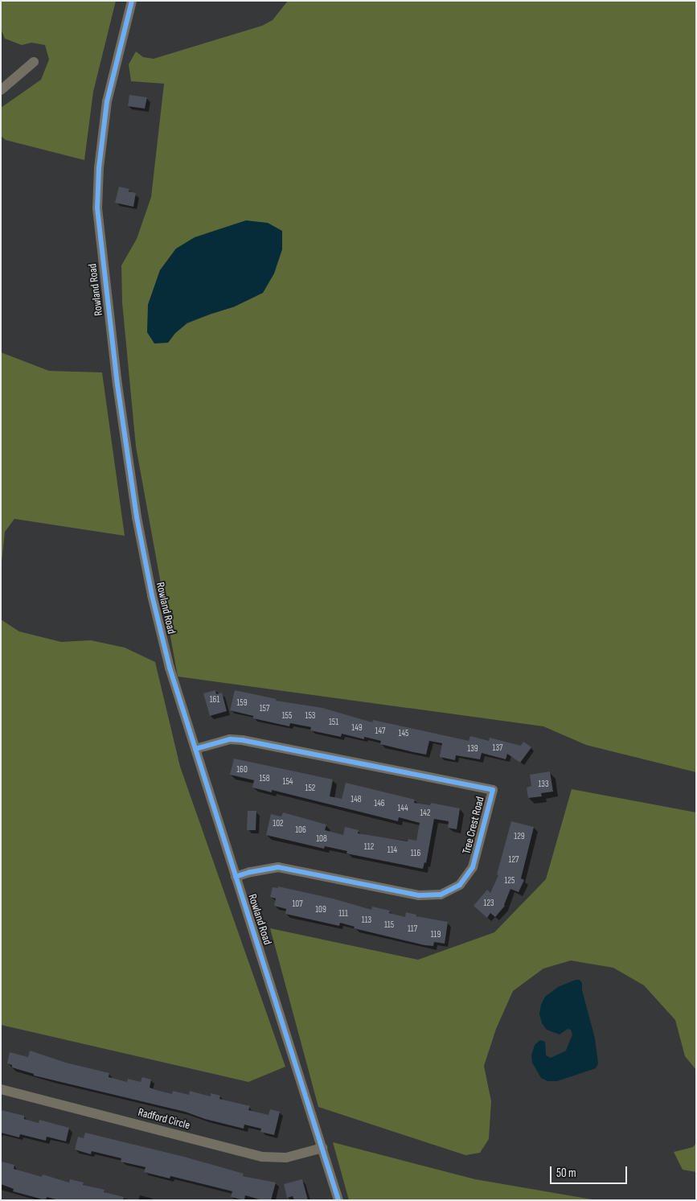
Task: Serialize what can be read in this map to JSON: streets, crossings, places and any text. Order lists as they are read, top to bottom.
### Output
{
  "streets": {
    "street": ["Rowland Road", "Tree Crest Road", "Radford Circle"]
  },
  "crossings": [
    ["Rowland Road", "Tree Crest Road"],
    ["Rowland Road", "Radford Circle"]
  ],
  "house_numbers": [
    "161",
    "159",
    "157",
    "155",
    "153",
    "151",
    "149",
    "147",
    "145",
    "137",
    "139",
    "160",
    "158",
    "154",
    "133",
    "152",
    "148",
    "146",
    "144",
    "142",
    "102",
    "106",
    "129",
    "108",
    "112",
    "114",
    "116",
    "127",
    "125",
    "123",
    "107",
    "109",
    "111",
    "113",
    "115",
    "117",
    "119"
  ],
  "scale_bar": "50 m"
}
